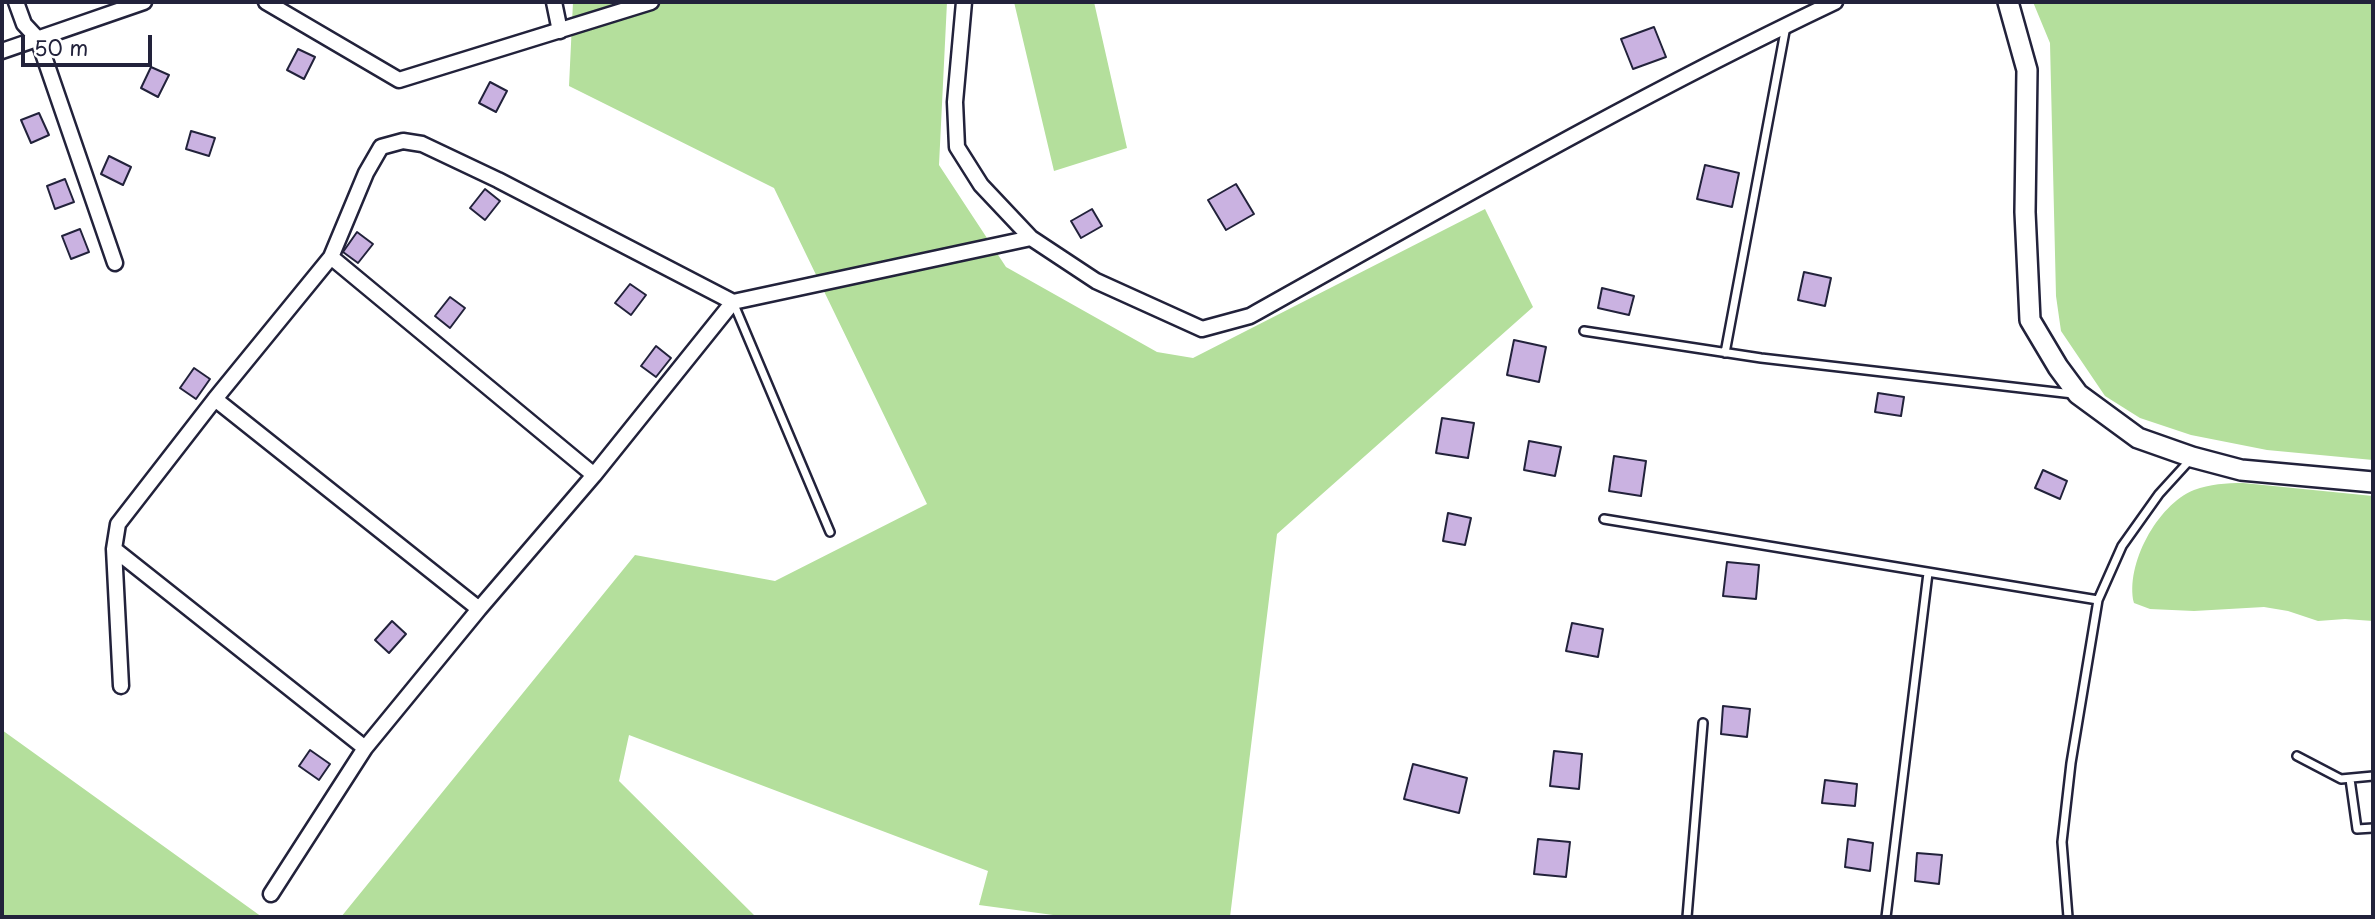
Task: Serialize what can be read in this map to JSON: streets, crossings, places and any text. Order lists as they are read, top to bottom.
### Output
{
  "scale_bar": "50 m"
}
